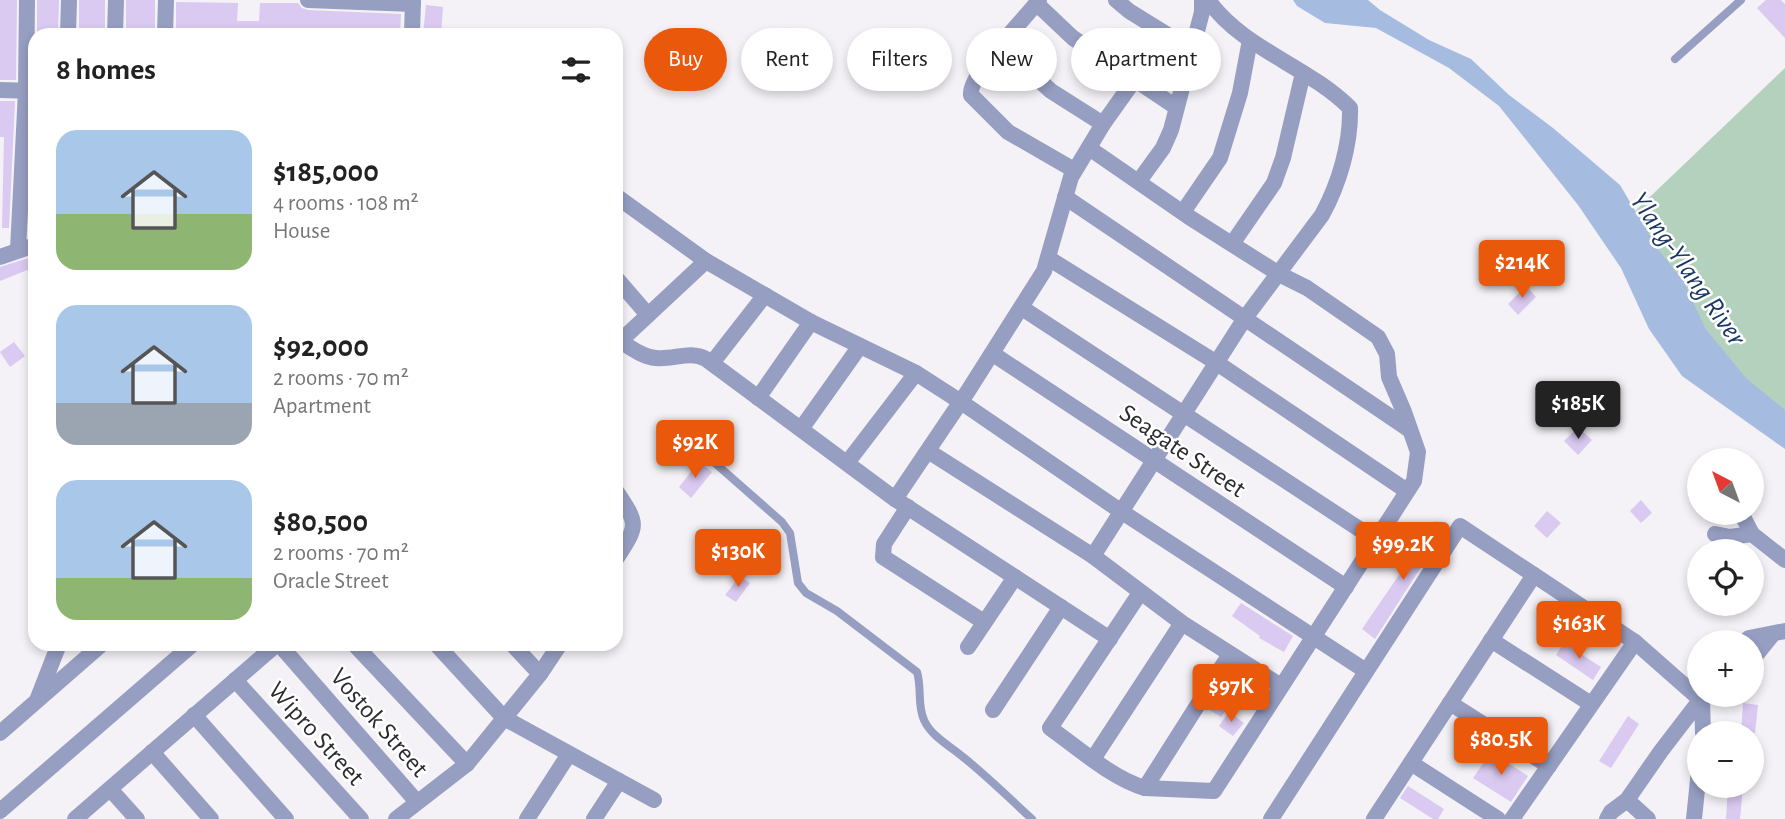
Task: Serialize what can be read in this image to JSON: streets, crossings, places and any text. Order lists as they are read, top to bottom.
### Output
{
  "streets": {
    "street": ["Seagate Street", "Vostok Street", "Wipro Street"]
  },
  "water": ["Ylang-Ylang River"],
  "north": "top left",
  "page": {
    "chip": [
      "Buy",
      "Rent",
      "Filters",
      "New",
      "Apartment"
    ],
    "heading": "8 homes",
    "list": [
      {
        "name": "$185,000",
        "note": "4 rooms · 108 m² · House"
      },
      {
        "name": "$92,000",
        "note": "2 rooms · 70 m² · Apartment"
      },
      {
        "name": "$80,500",
        "note": "2 rooms · 70 m² · Oracle Street"
      }
    ],
    "price": [
      "$214K",
      "$185K",
      "$92K",
      "$99.2K",
      "$130K",
      "$163K",
      "$97K",
      "$80.5K"
    ],
    "map_buttons": ["+", "−"]
  }
}
